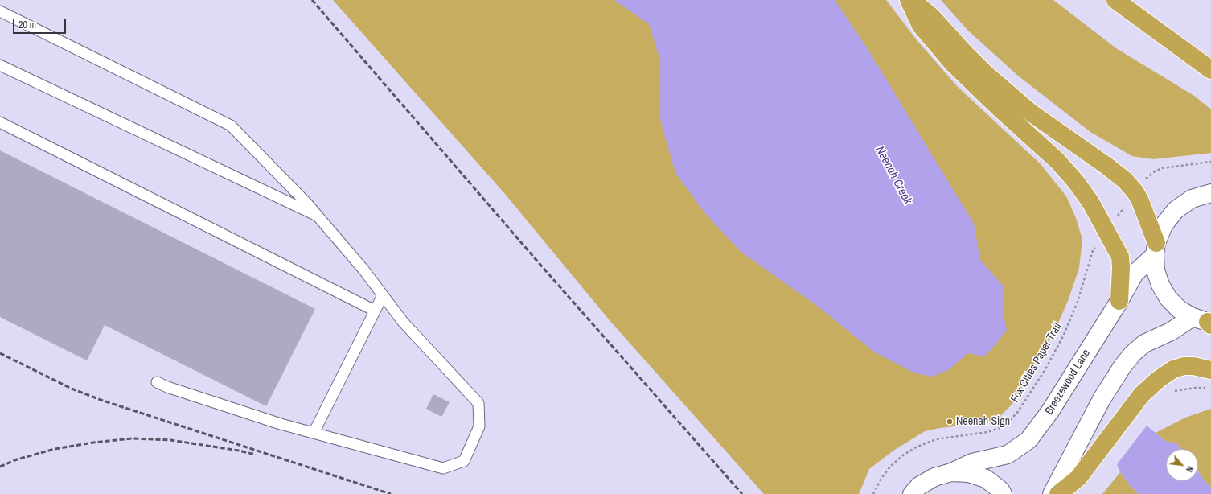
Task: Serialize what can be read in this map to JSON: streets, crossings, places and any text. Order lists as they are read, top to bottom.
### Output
{
  "streets": {
    "main road": ["Breezewood Lane"],
    "path": ["Fox Cities Paper Trail"]
  },
  "water": ["Neenah Creek"],
  "places": ["Neenah Sign"],
  "scale_bar": "20 m",
  "north": "bottom right"
}
